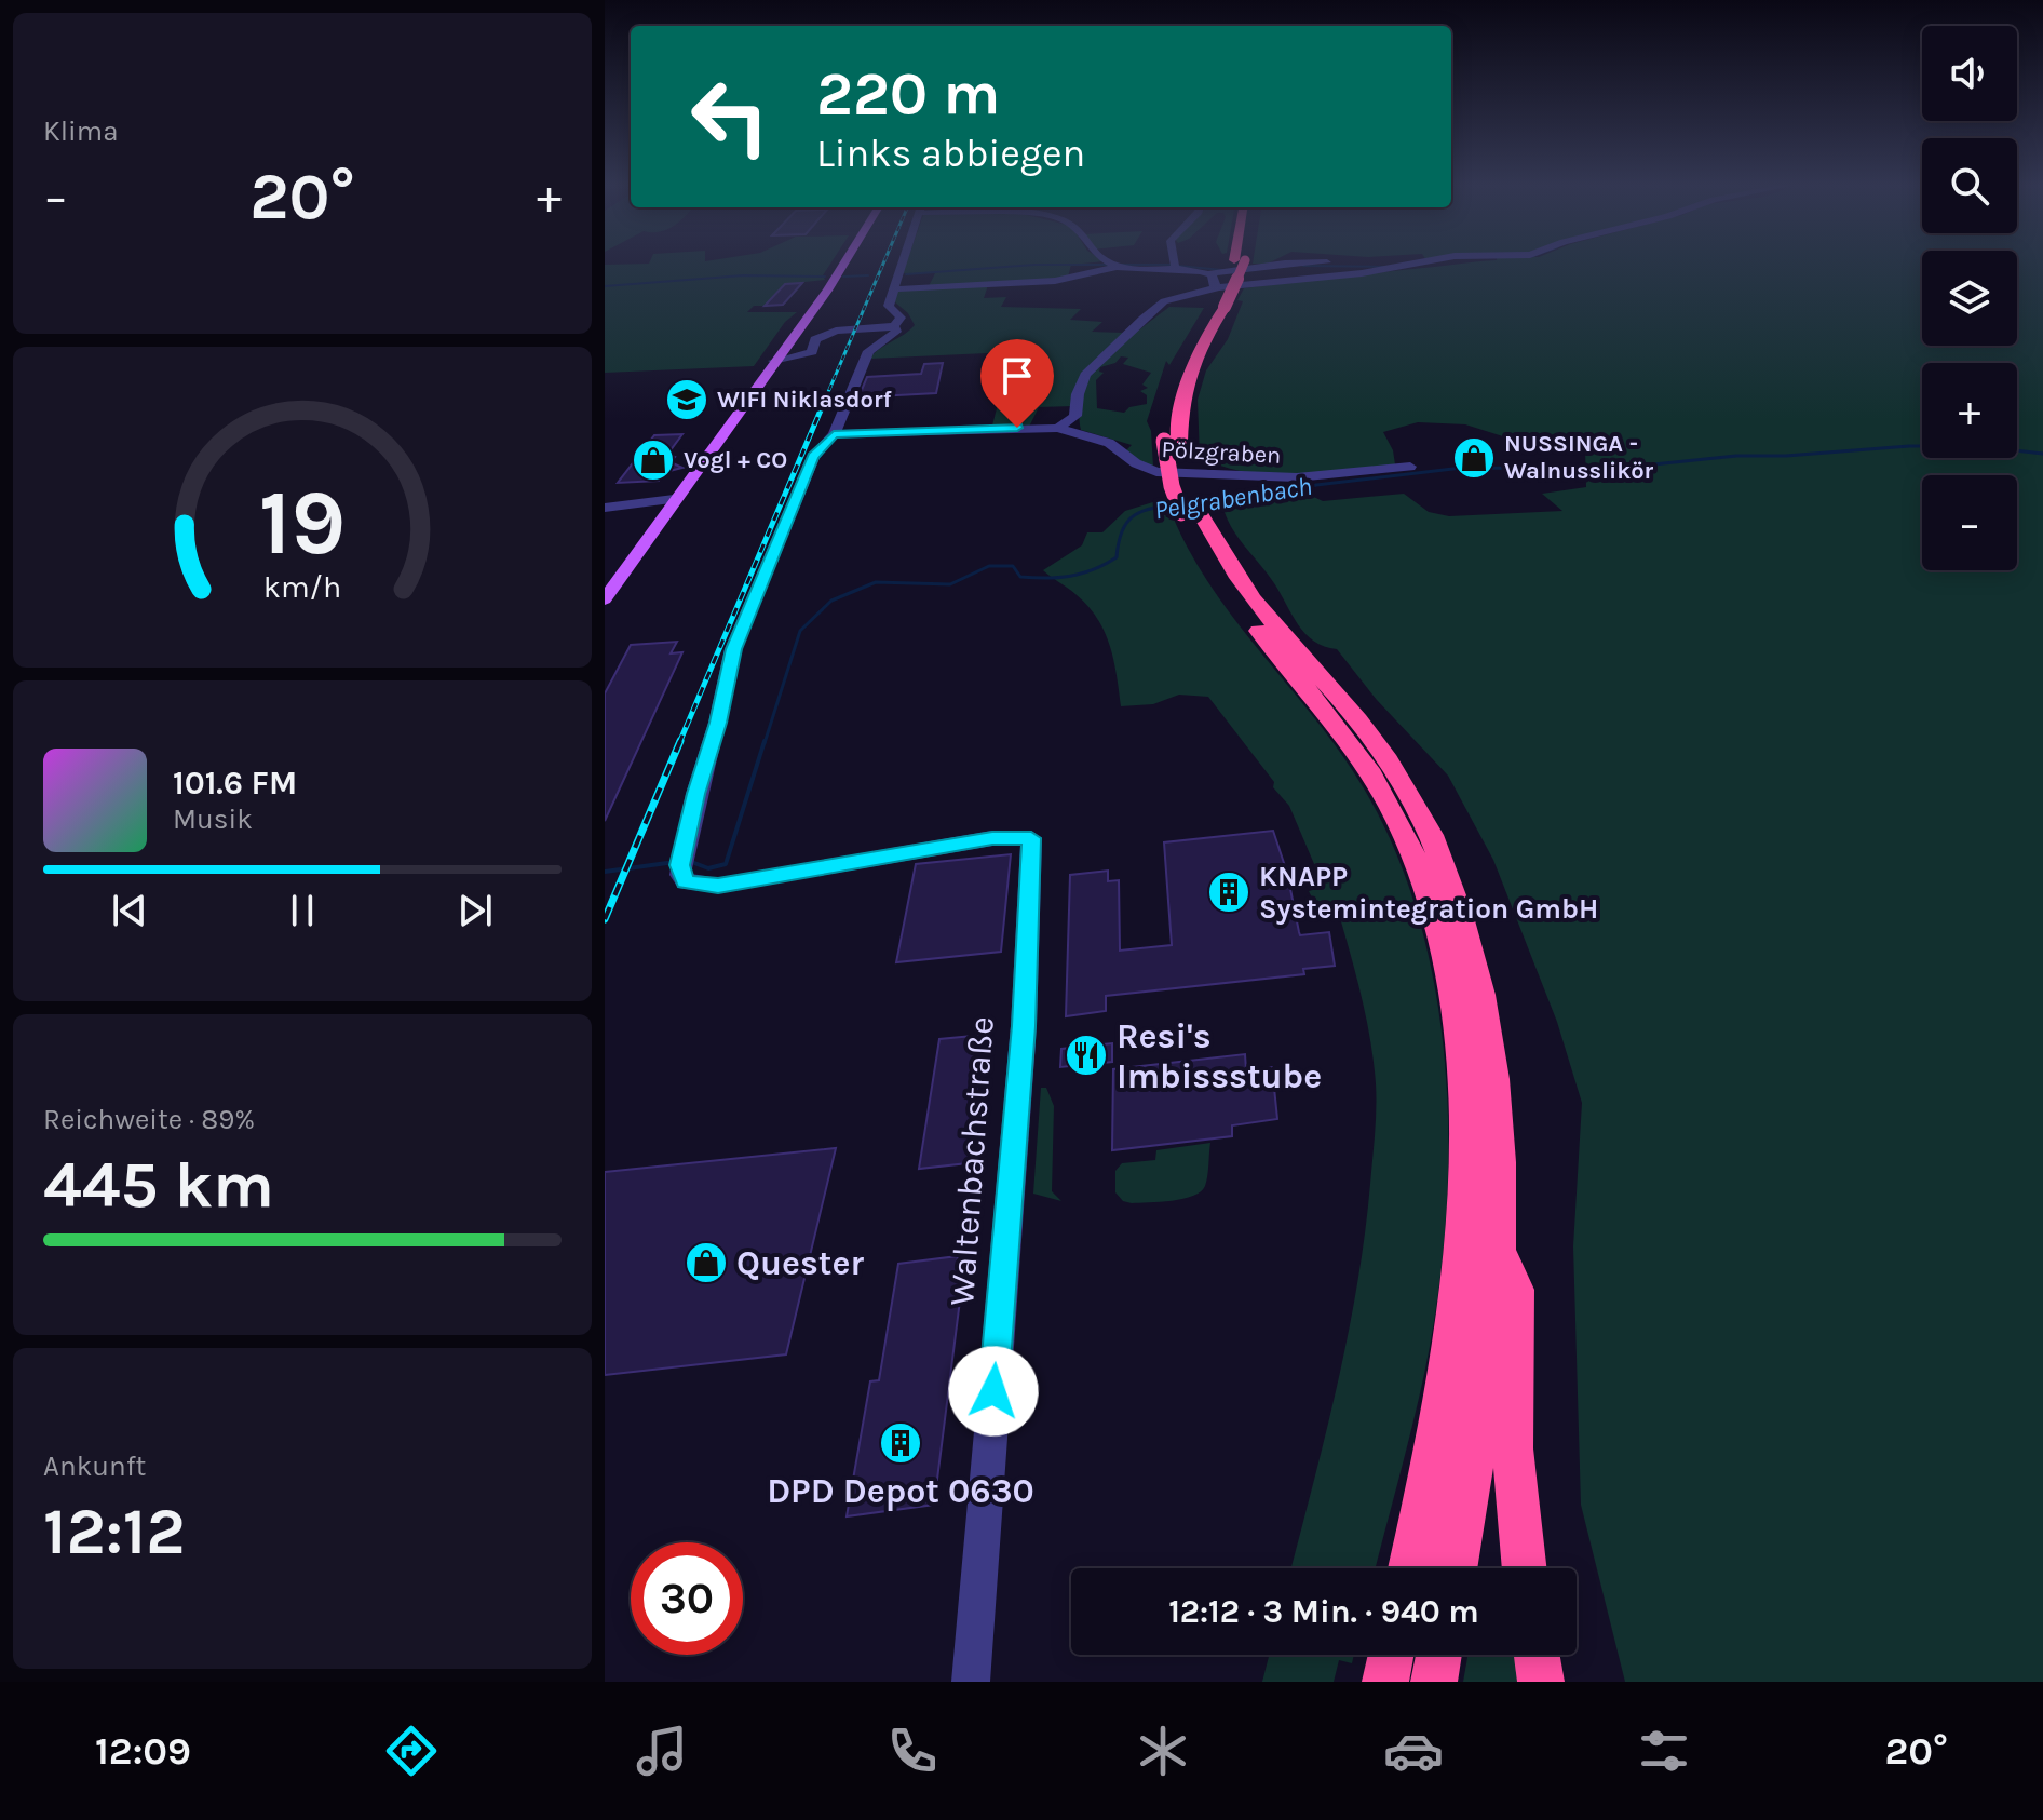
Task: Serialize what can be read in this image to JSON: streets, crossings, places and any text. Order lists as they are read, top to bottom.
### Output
{
  "streets": {
    "street": ["Pölzgraben", "Waltenbachstraße"]
  },
  "crossings": [
    ["Pölzgraben", "Waltenbachstraße"]
  ],
  "water": ["Pelgrabenbach"],
  "places": {
    "school or university": ["WIFI Niklasdorf"],
    "shop": ["NUSSINGA - Walnusslikör", "Vogl + CO", "Quester"],
    "building": ["KNAPP Systemintegration GmbH", "DPD Depot 0630"],
    "restaurant": ["Resi's Imbissstube"]
  },
  "page": {
    "tile": [
      "Klima",
      ["Reichweite · 89%", "445 km"],
      ["Ankunft", "12:12"]
    ],
    "map_buttons": ["+", "−"],
    "turn": ["220 m", "Links abbiegen"],
    "heat": ["−", "20°", "+"],
    "song": ["101.6 FM", "Musik"],
    "limit": "30",
    "trip": "12:12 · 3 Min. · 940 m",
    "tabs": ["12:09", "20°"],
    "gauge": ["19", "km/h"]
  }
}
